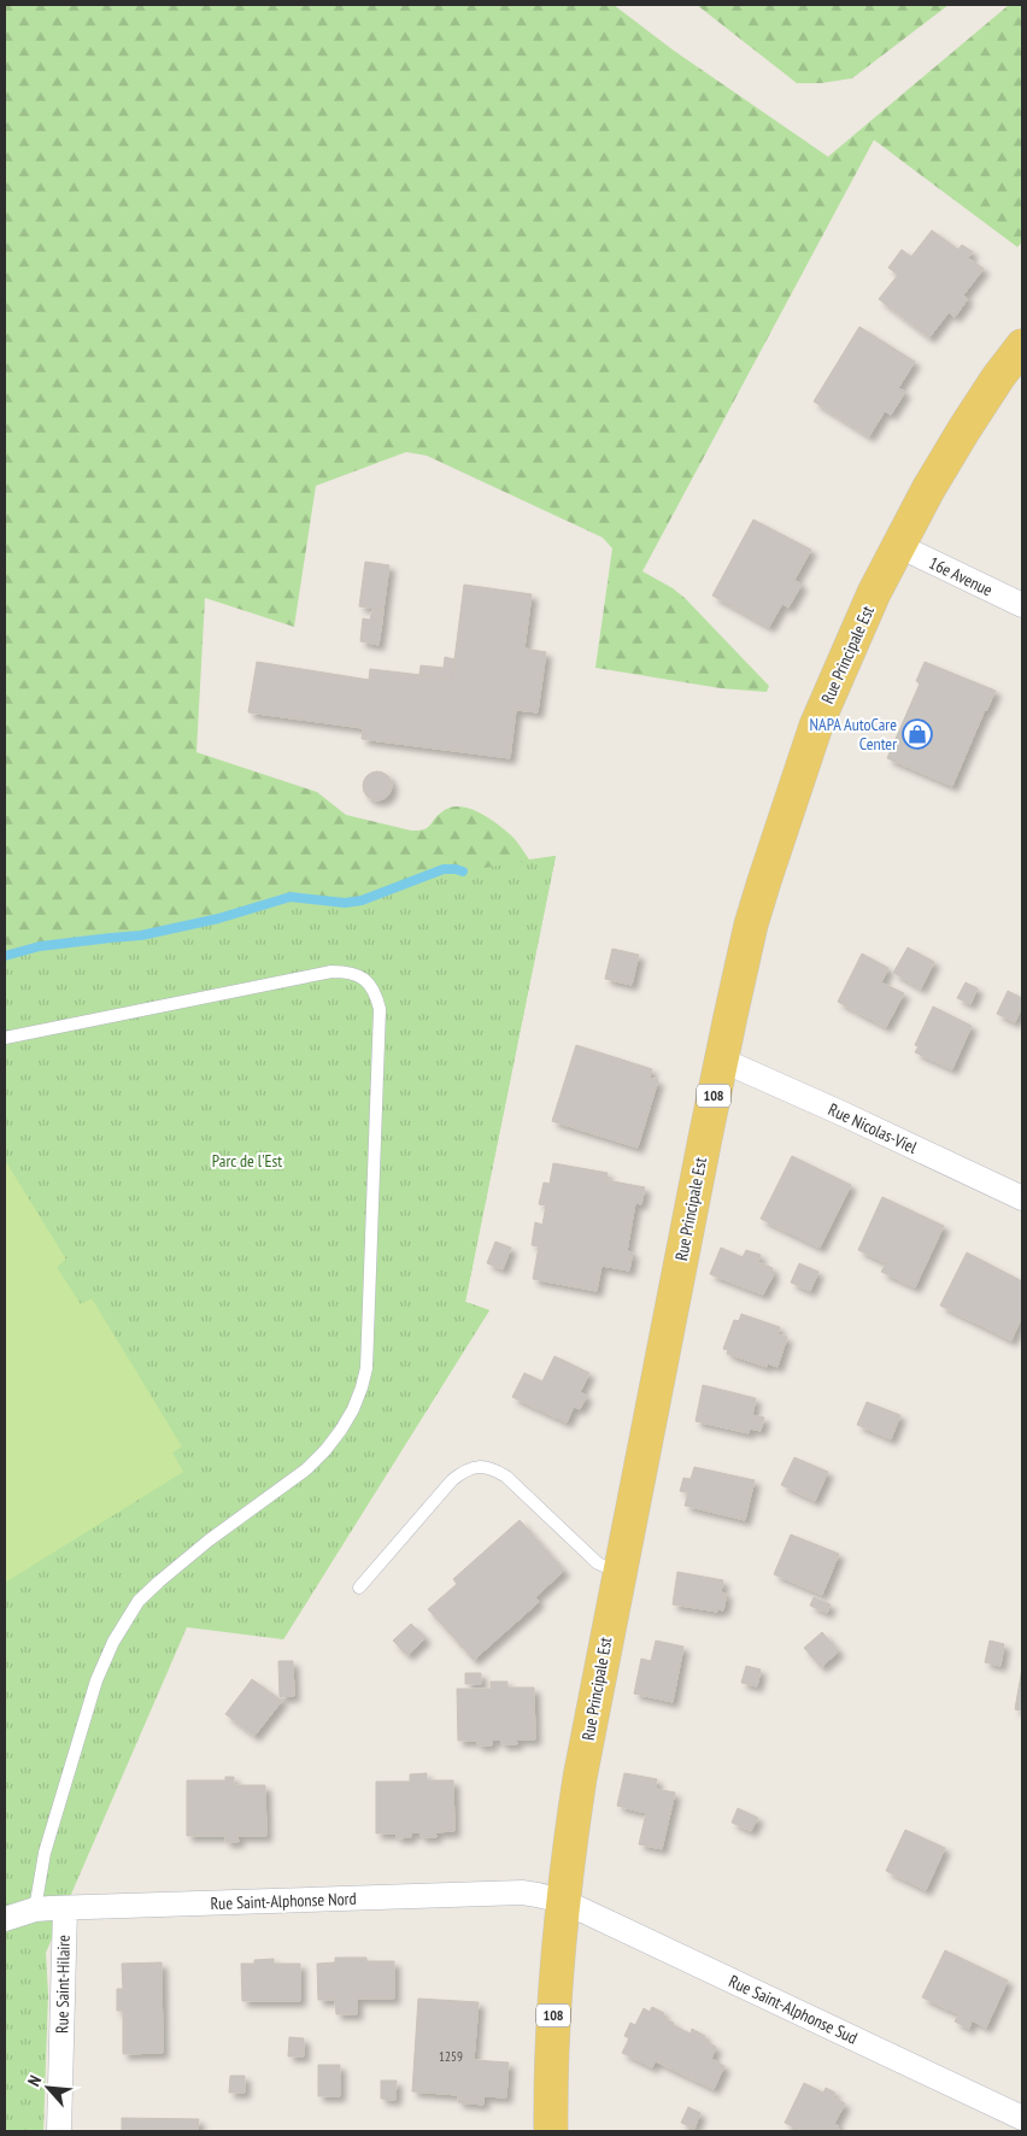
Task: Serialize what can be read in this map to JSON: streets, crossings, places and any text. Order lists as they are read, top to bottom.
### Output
{
  "streets": {
    "main road": ["Rue Principale Est", "108"],
    "street": [
      "16e Avenue",
      "Rue Nicolas-Viel",
      "Rue Saint-Alphonse Nord",
      "Rue Saint-Hilaire",
      "Rue Saint-Alphonse Sud"
    ]
  },
  "crossings": [
    ["16e Avenue", "Rue Principale Est"],
    ["Rue Principale Est", "Rue Nicolas-Viel"],
    ["Rue Principale Est", "Rue Saint-Alphonse Nord"],
    ["Rue Principale Est", "Rue Saint-Alphonse Sud"],
    ["Rue Saint-Alphonse Nord", "Rue Saint-Hilaire"],
    ["Rue Saint-Alphonse Nord", "Rue Saint-Alphonse Sud"]
  ],
  "parks": ["Parc de l'Est"],
  "places": {
    "shop": ["NAPA AutoCare Center"]
  },
  "house_numbers": ["1259"],
  "north": "top left"
}
